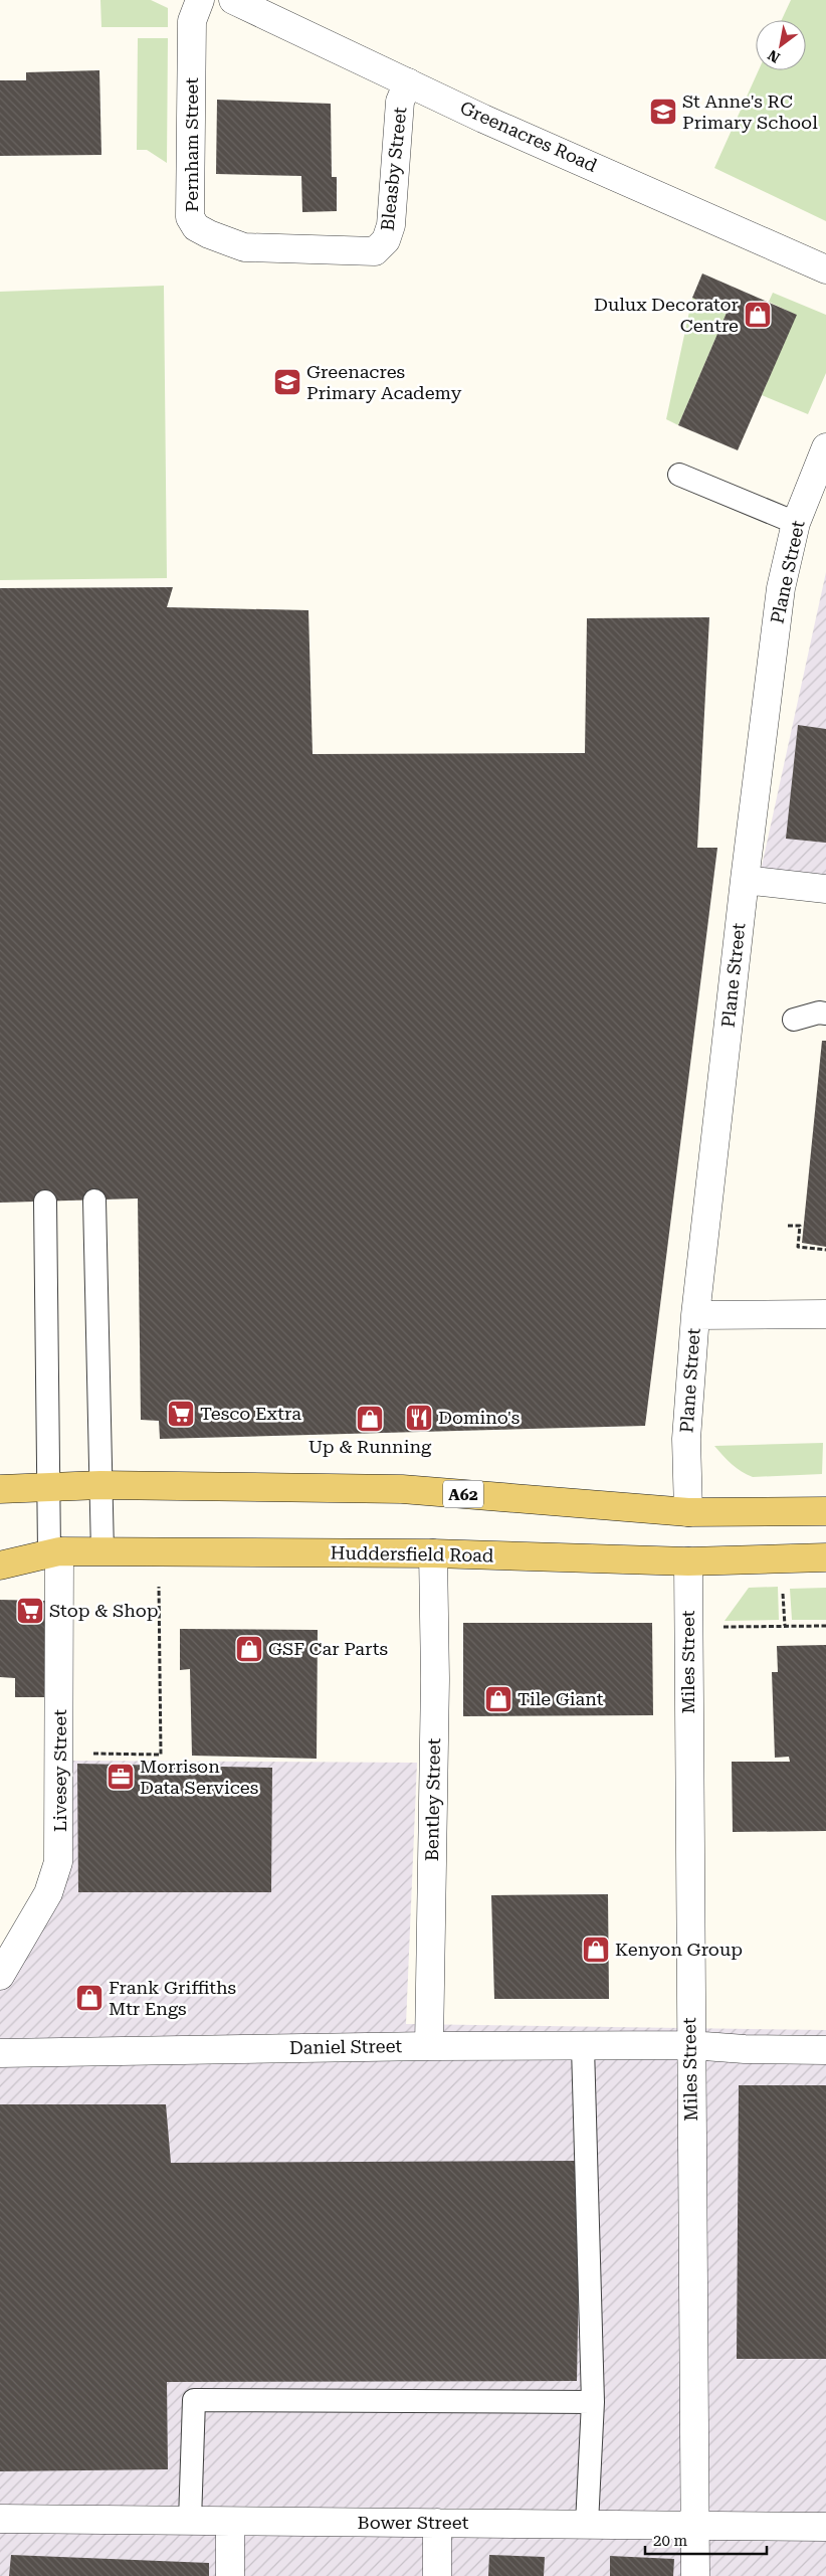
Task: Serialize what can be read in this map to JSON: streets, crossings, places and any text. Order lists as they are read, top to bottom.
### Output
{
  "streets": {
    "main road": ["A62", "Huddersfield Road"],
    "street": [
      "Greenacres Road",
      "Pernham Street",
      "Bleasby Street",
      "Plane Street",
      "Miles Street",
      "Livesey Street",
      "Bentley Street",
      "Daniel Street",
      "Bower Street"
    ]
  },
  "crossings": [
    ["Greenacres Road", "Bleasby Street"],
    ["Pernham Street", "Bleasby Street"],
    ["Plane Street", "A62"],
    ["Huddersfield Road", "Miles Street"],
    ["Huddersfield Road", "Livesey Street"],
    ["Huddersfield Road", "Bentley Street"],
    ["Miles Street", "Daniel Street"],
    ["Miles Street", "Bower Street"],
    ["Bentley Street", "Daniel Street"]
  ],
  "places": {
    "school or university": ["St Anne's RC Primary School", "Greenacres Primary Academy"],
    "shop": [
      "Dulux Decorator Centre",
      "Up & Running",
      "GSF Car Parts",
      "Tile Giant",
      "Kenyon Group",
      "Frank Griffiths Mtr Engs"
    ],
    "supermarket": ["Tesco Extra", "Stop & Shop"],
    "restaurant": ["Domino's"],
    "office": ["Morrison Data Services"]
  },
  "scale_bar": "20 m",
  "north": "bottom left"
}
